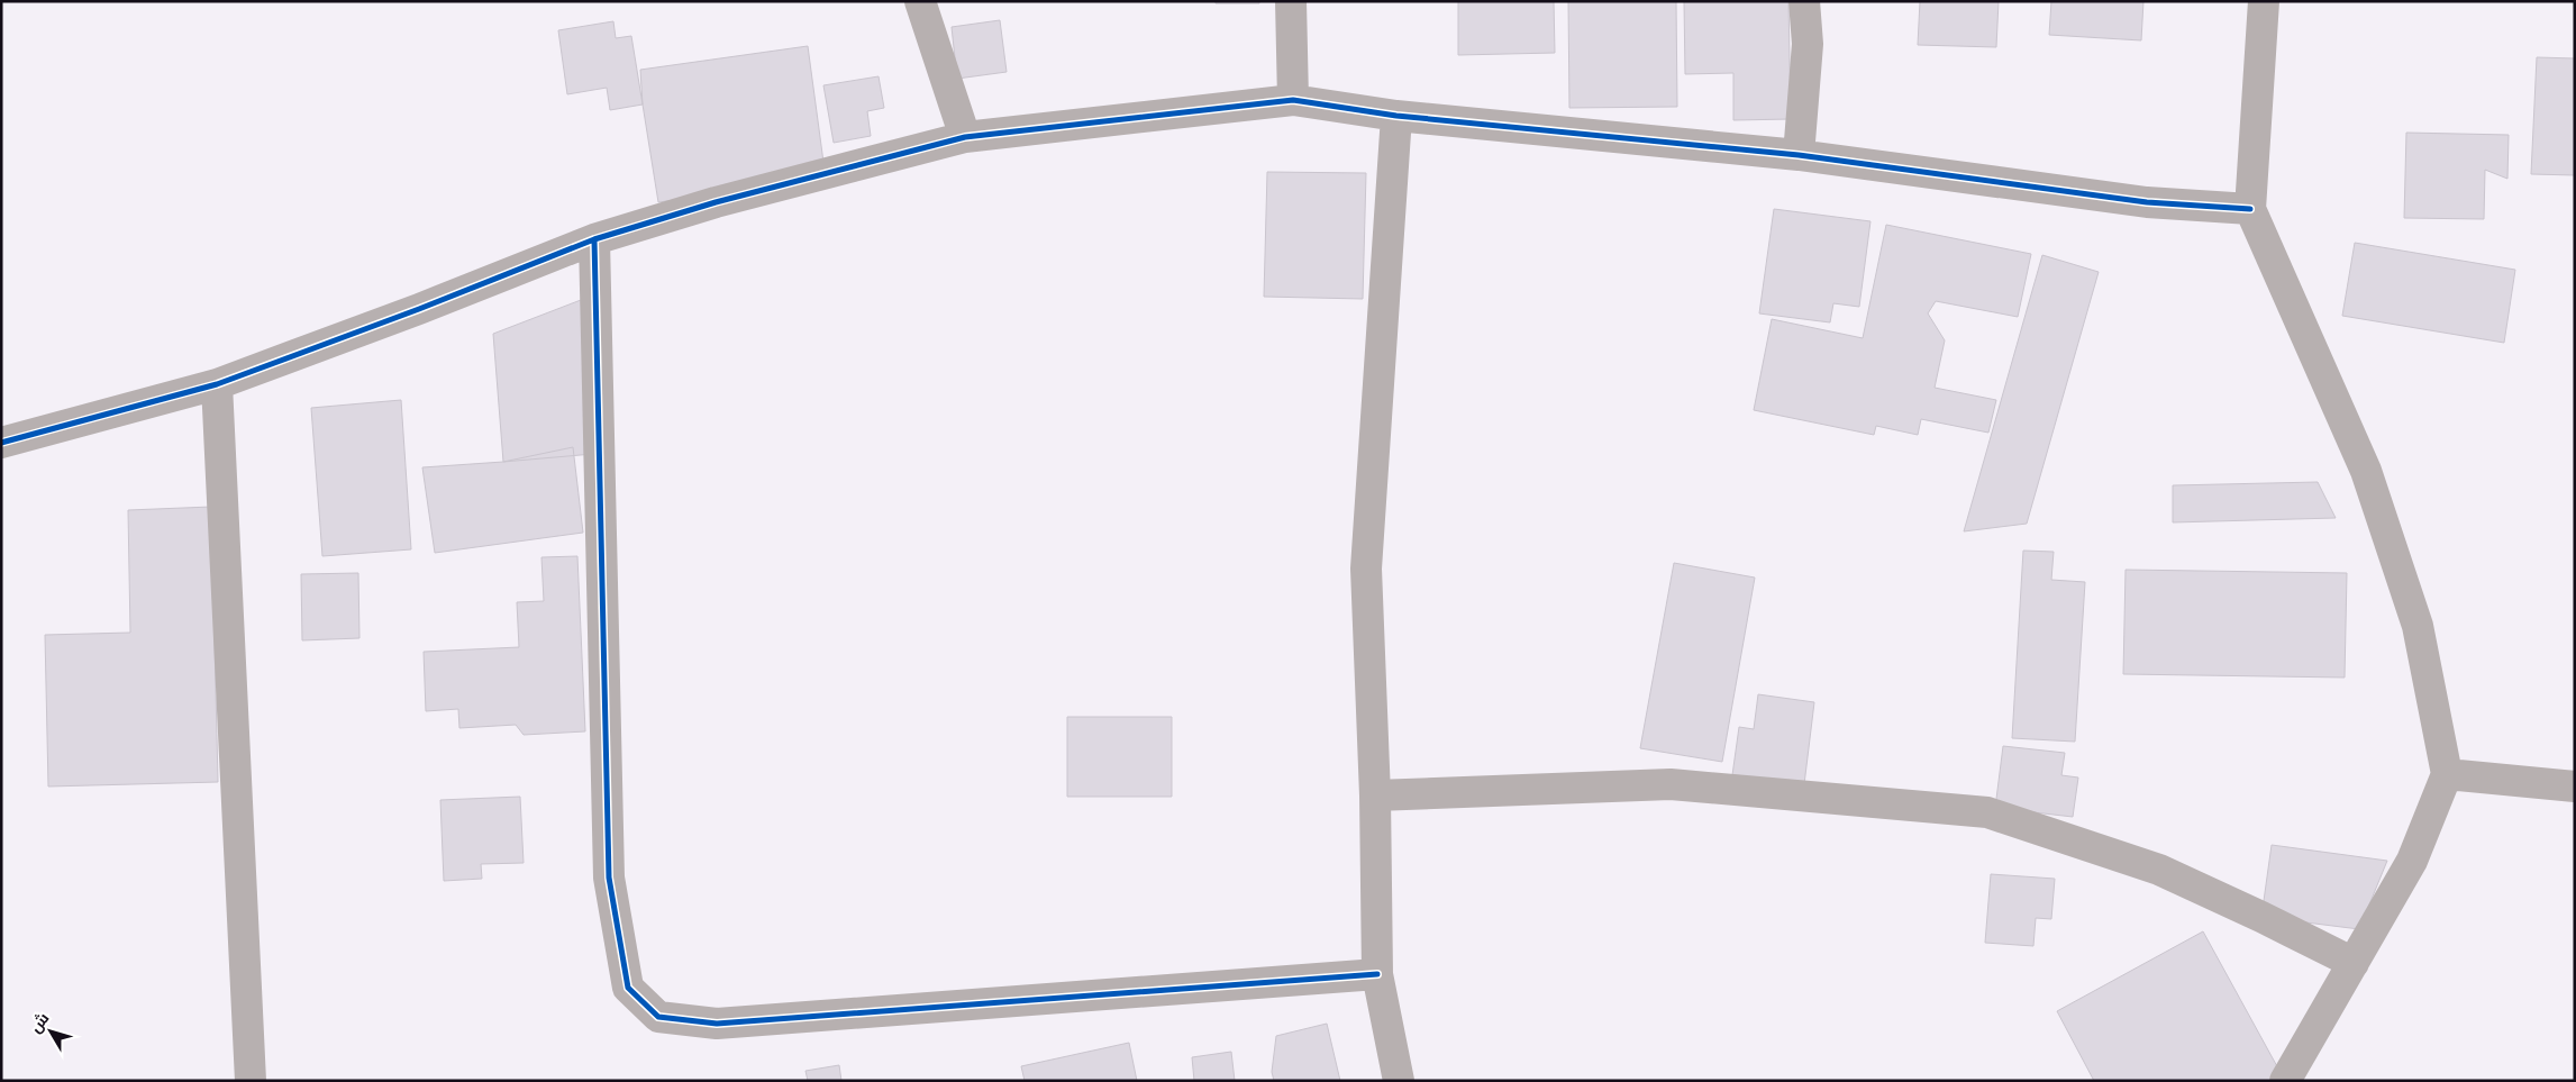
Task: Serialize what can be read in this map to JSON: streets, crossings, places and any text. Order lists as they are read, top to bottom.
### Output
{
  "north": "top left"
}
